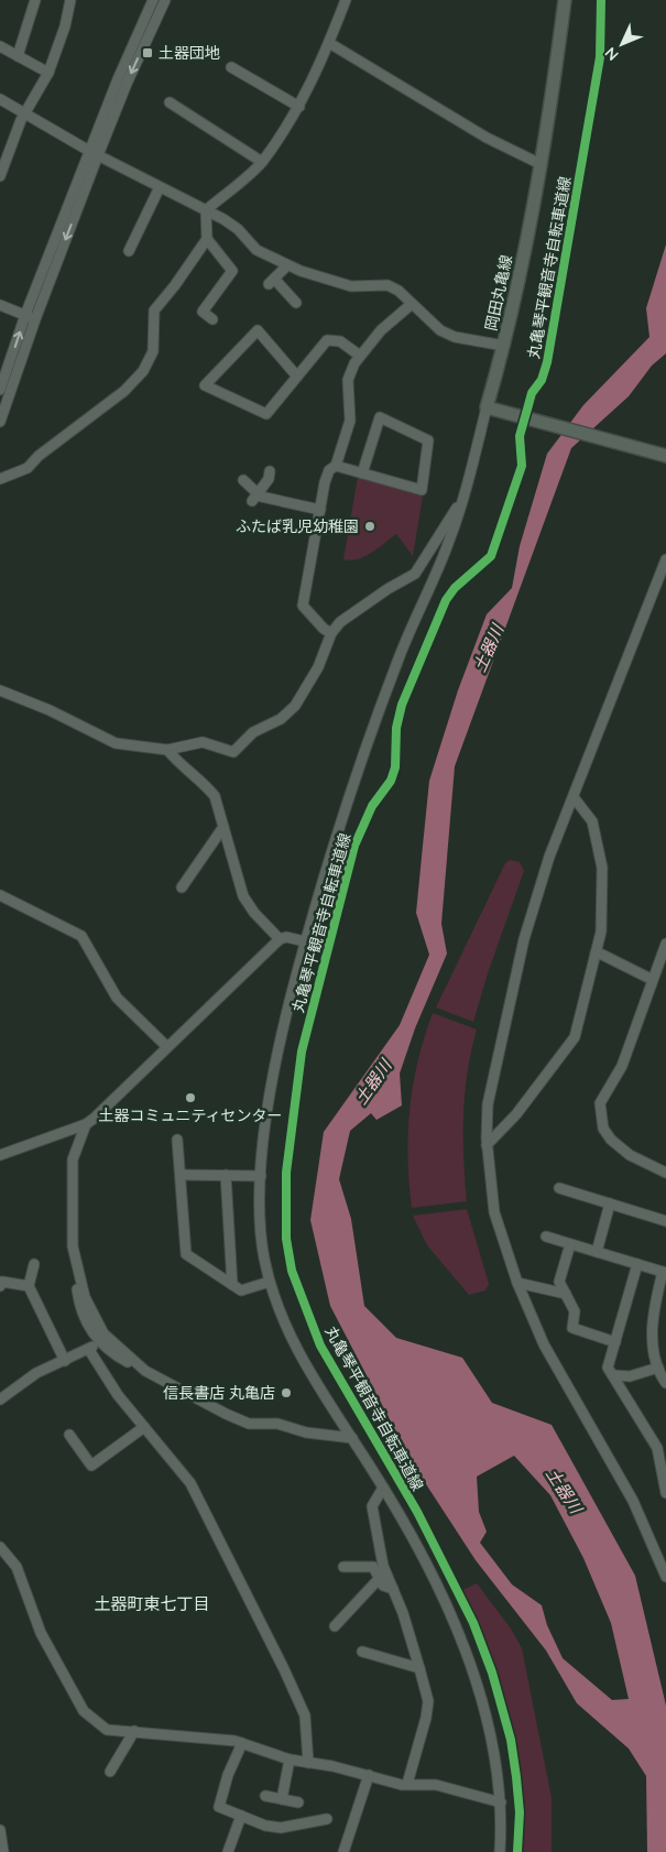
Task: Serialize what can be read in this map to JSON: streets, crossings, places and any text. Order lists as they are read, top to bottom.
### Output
{
  "streets": {
    "main road": ["岡田丸亀線"],
    "cycle path": ["丸亀琴平観音寺自転車道線"]
  },
  "districts": ["土器町東七丁目"],
  "water": ["土器川"],
  "places": {
    "transit": ["土器団地"],
    "other": ["ふたば乳児幼稚園", "土器コミュニティセンター", "信長書店 丸亀店"]
  },
  "north": "bottom left"
}
